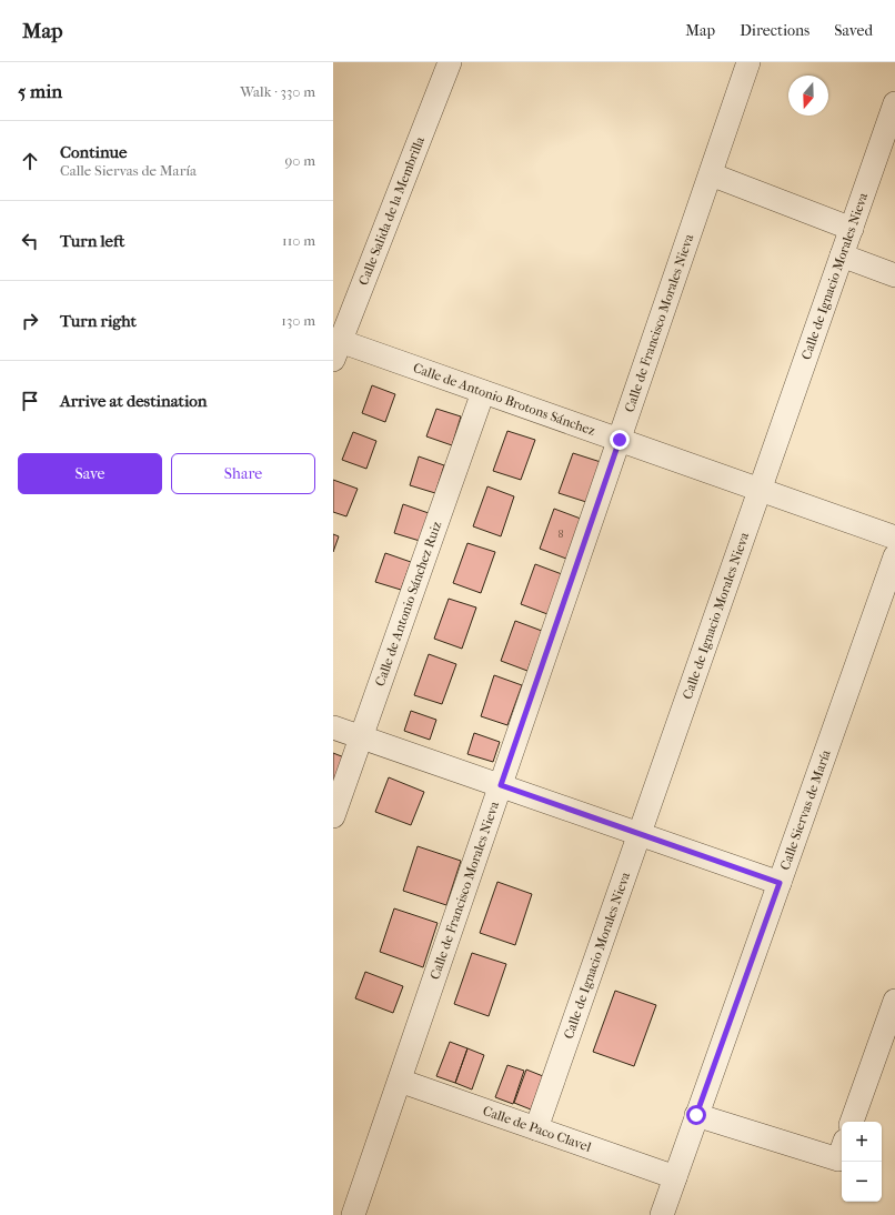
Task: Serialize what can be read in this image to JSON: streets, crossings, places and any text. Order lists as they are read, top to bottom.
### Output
{
  "streets": {
    "street": [
      "Calle Salida de la Membrilla",
      "Calle de Ignacio Morales Nieva",
      "Calle de Francisco Morales Nieva",
      "Calle de Antonio Brotons Sánchez",
      "Calle de Antonio Sánchez Ruiz",
      "Calle Siervas de María",
      "Calle de Paco Clavel"
    ]
  },
  "crossings": [
    ["Calle Salida de la Membrilla", "Calle de Antonio Brotons Sánchez"],
    ["Calle de Ignacio Morales Nieva", "Calle de Antonio Brotons Sánchez"],
    ["Calle de Ignacio Morales Nieva", "Calle de Paco Clavel"],
    ["Calle de Francisco Morales Nieva", "Calle de Antonio Brotons Sánchez"],
    ["Calle de Francisco Morales Nieva", "Calle de Paco Clavel"],
    ["Calle de Antonio Brotons Sánchez", "Calle de Antonio Sánchez Ruiz"],
    ["Calle Siervas de María", "Calle de Paco Clavel"]
  ],
  "house_numbers": ["8"],
  "north": "bottom",
  "page": {
    "header": "Map",
    "nav": ["Map", "Directions", "Saved"],
    "heading": ["5 min", "Walk · 330 m"],
    "list": [
      ["Continue", "Calle Siervas de María", "90 m"],
      ["Turn left", "110 m"],
      ["Turn right", "130 m"],
      "Arrive at destination"
    ],
    "buttons": ["Save", "Share"],
    "map_buttons": ["+", "−"]
  }
}
